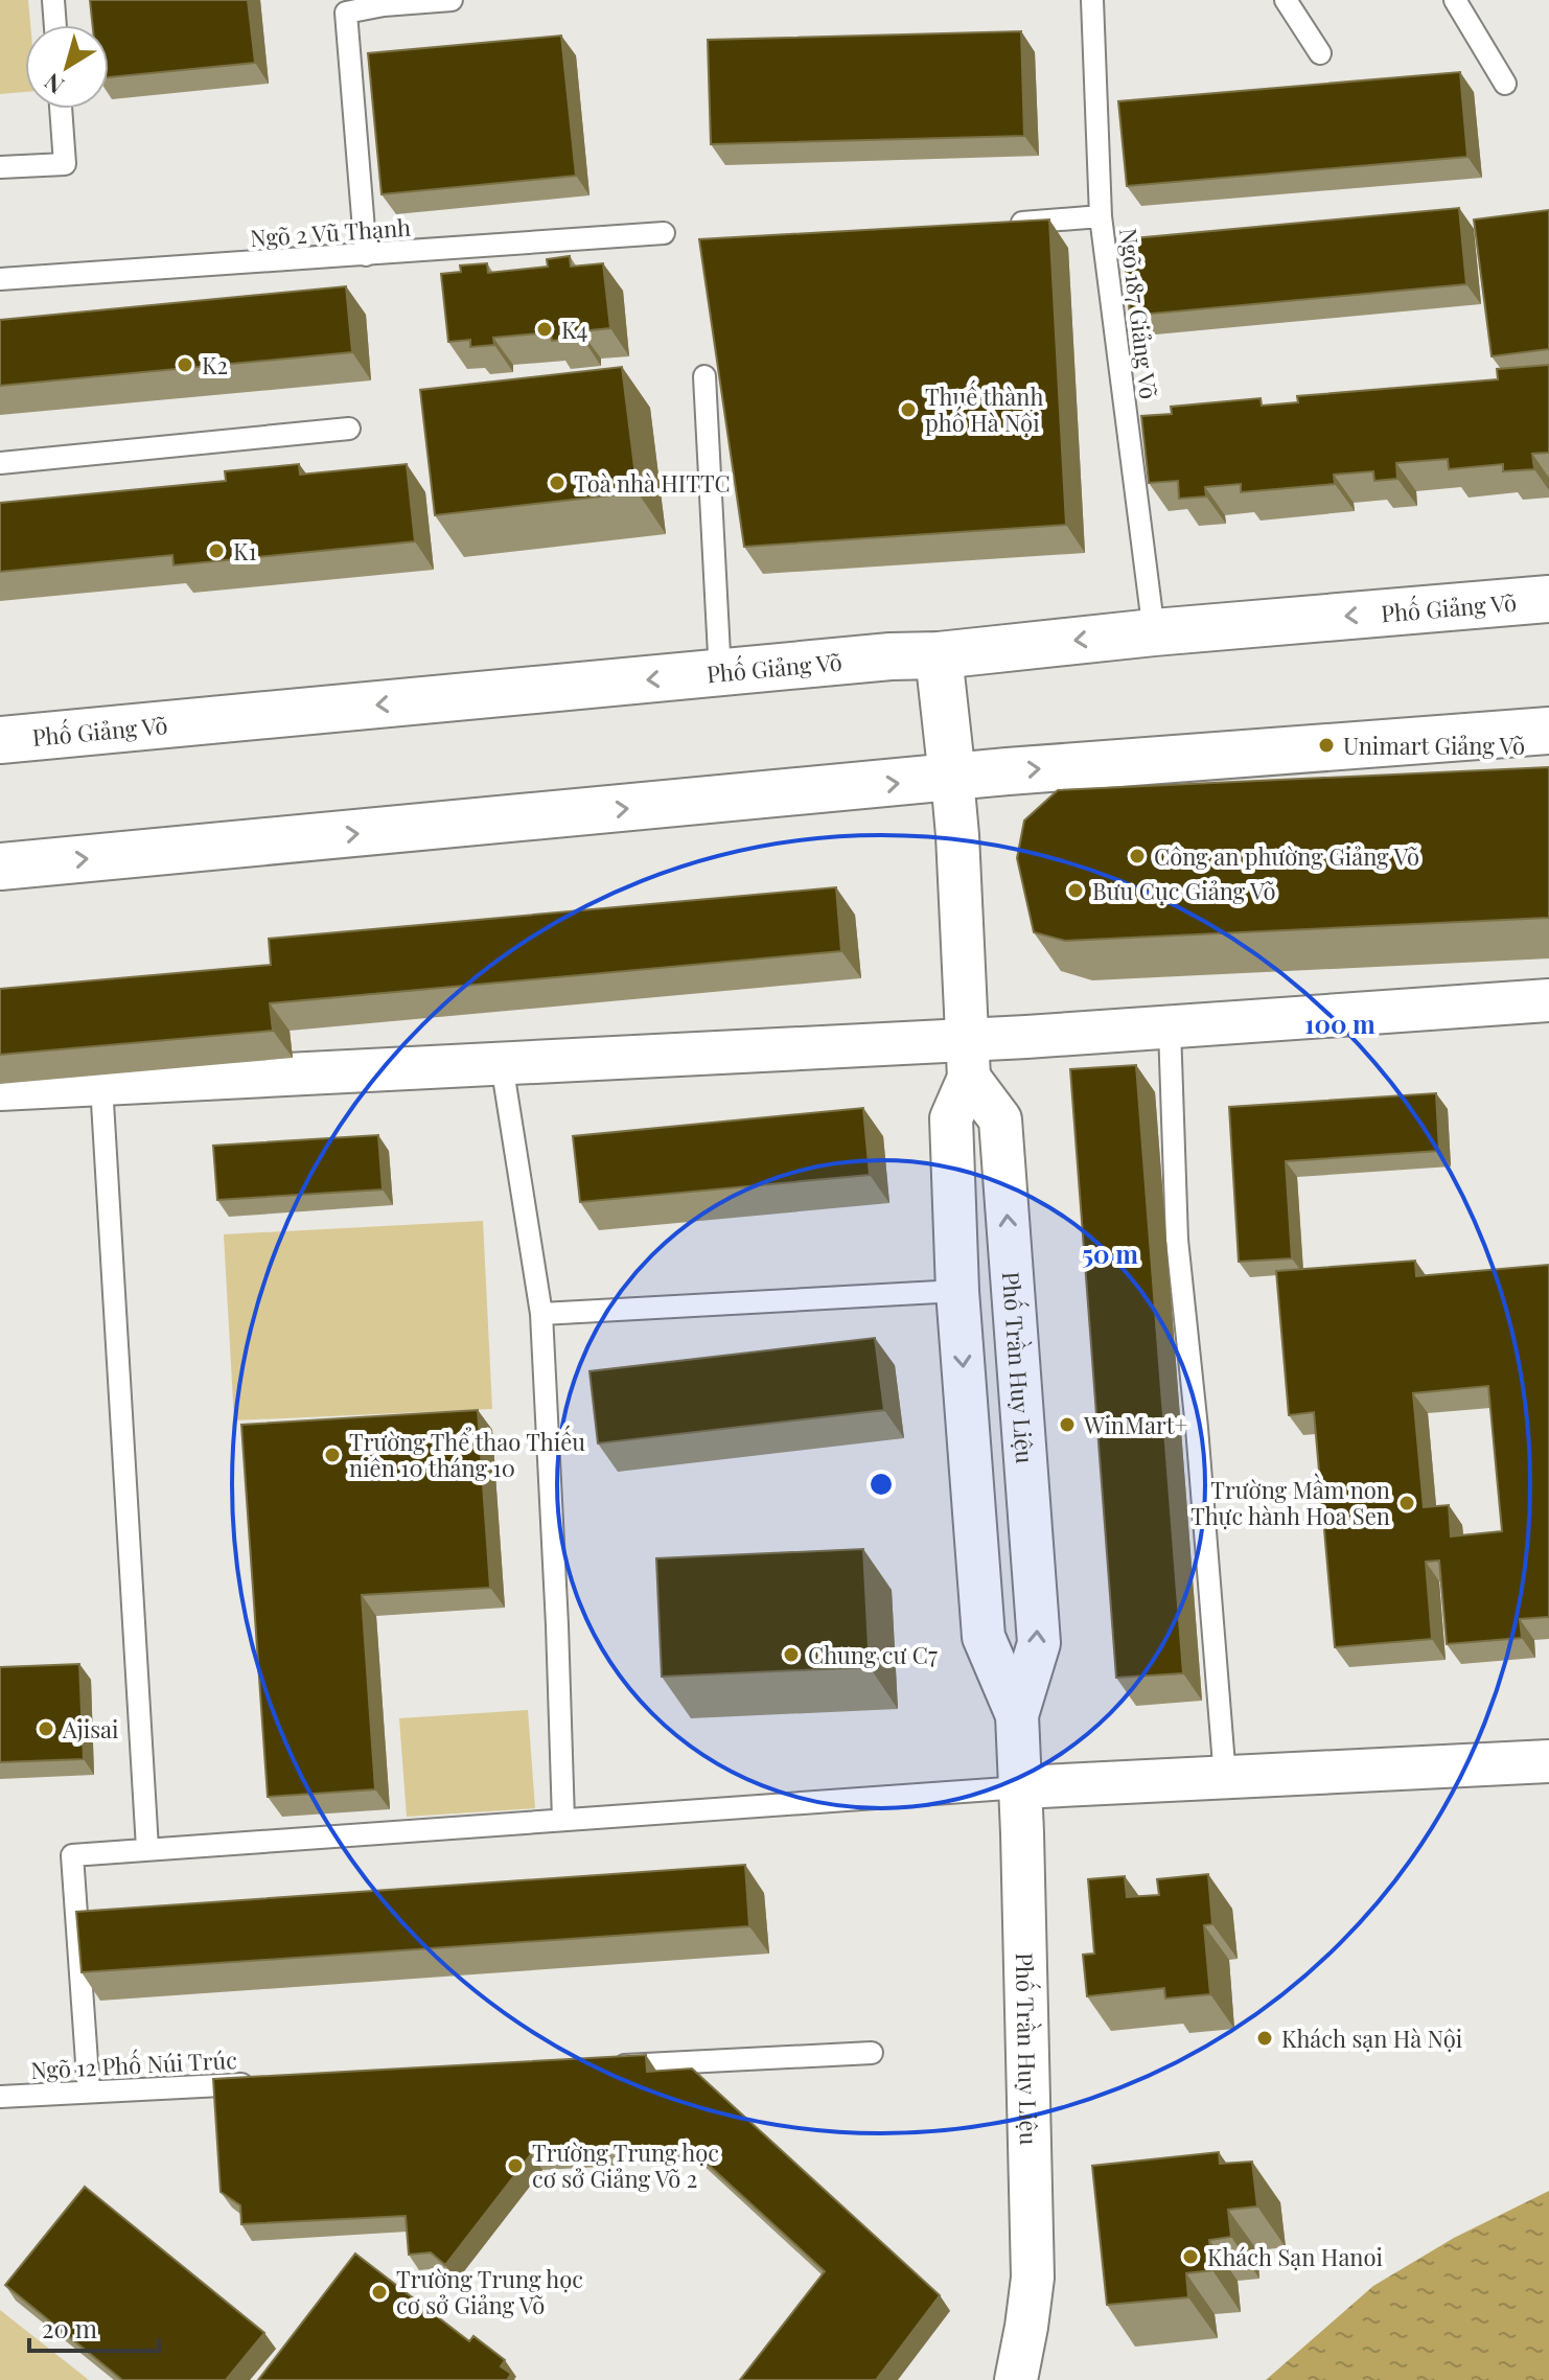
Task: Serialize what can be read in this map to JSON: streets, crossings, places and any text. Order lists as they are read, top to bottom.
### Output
{
  "streets": {
    "main road": ["Phố Giảng Võ"],
    "street": ["Phố Trần Huy Liệu"],
    "lane": ["Ngõ 2 Vũ Thạnh", "Ngõ 187 Giảng Võ", "Ngõ 12 Phố Núi Trúc"]
  },
  "crossings": [
    ["Ngõ 187 Giảng Võ", "Phố Giảng Võ"]
  ],
  "places": [
    "K4",
    "K2",
    "Thuế thành phố Hà Nội",
    "Toà nhà HITTC",
    "K1",
    "Unimart Giảng Võ",
    "Công an phường Giảng Võ",
    "Bưu Cục Giảng Võ",
    "WinMart+",
    "Trường Thể thao Thiếu niên 10 tháng 10",
    "Trường Mầm non Thực hành Hoa Sen",
    "Chung cư C7",
    "Ajisai",
    "Khách sạn Hà Nội",
    "Trường Trung học cơ sở Giảng Võ 2",
    "Khách Sạn Hanoi",
    "Trường Trung học cơ sở Giảng Võ"
  ],
  "scale_bar": "20 m",
  "north": "bottom left",
  "rings": ["100 m", "50 m"]
}
